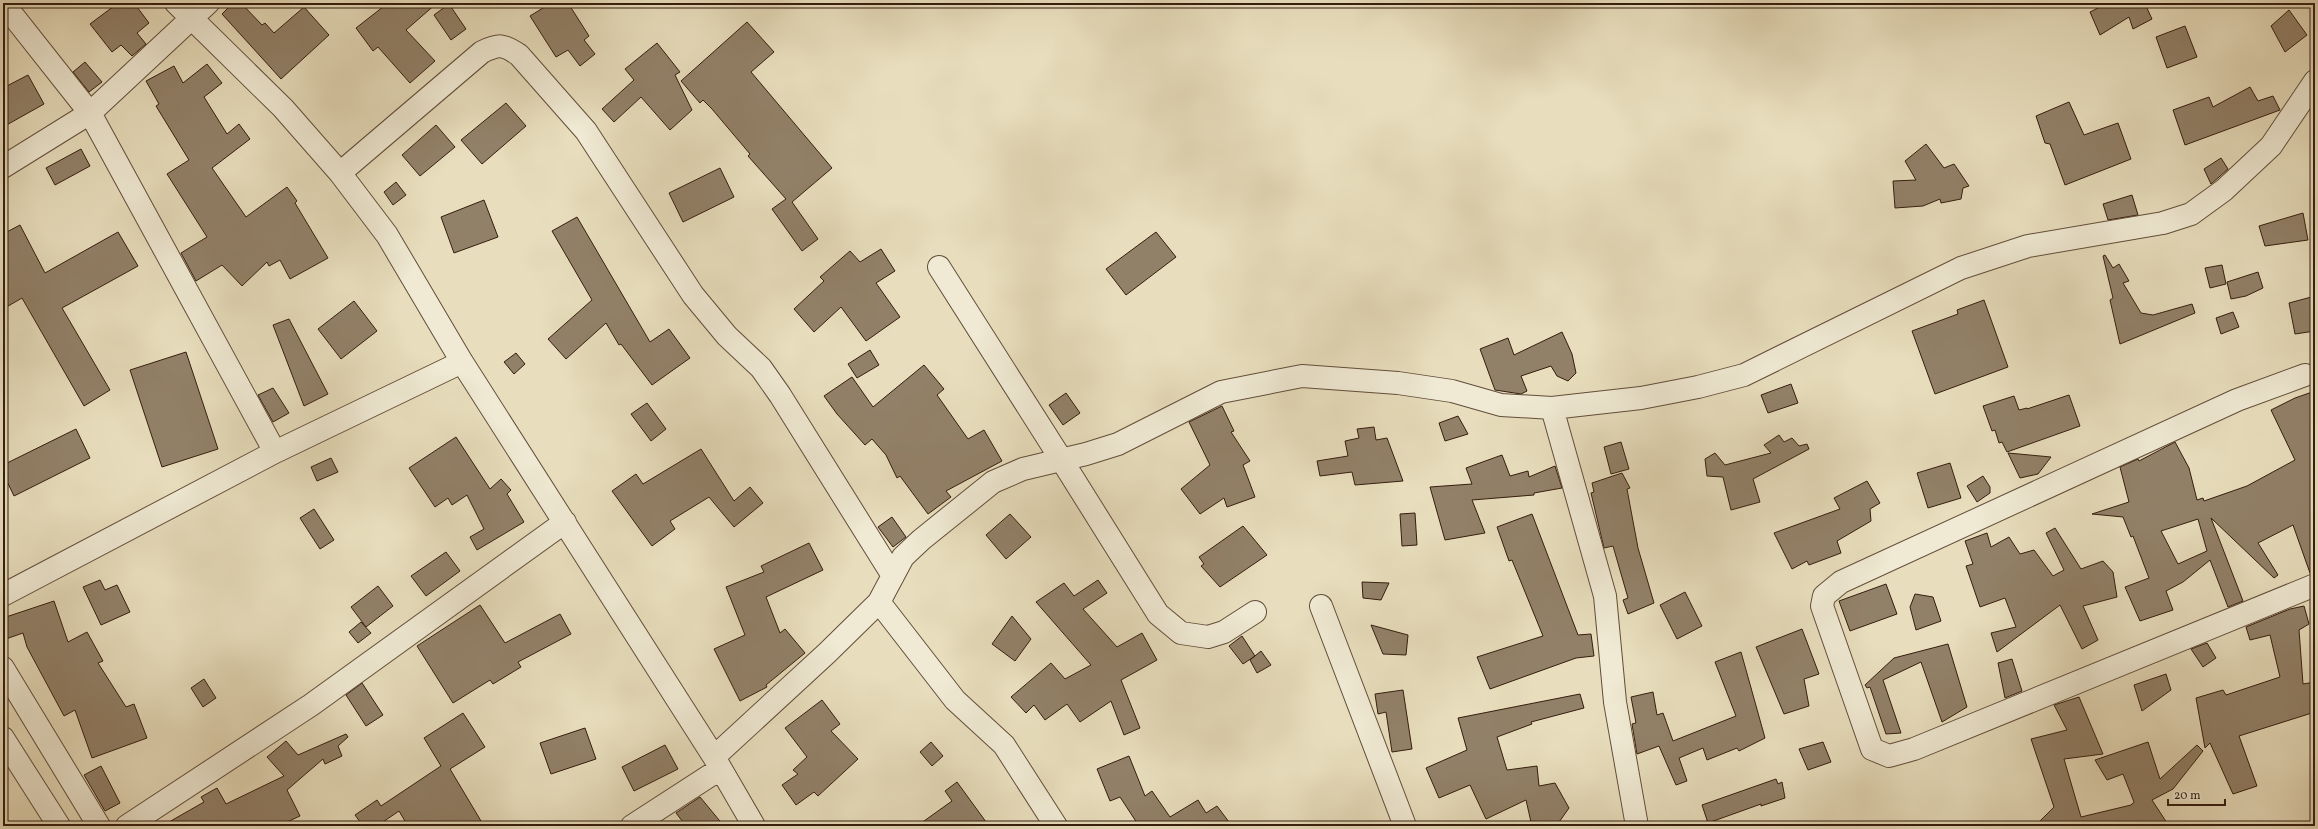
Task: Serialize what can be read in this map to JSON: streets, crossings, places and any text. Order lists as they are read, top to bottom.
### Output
{
  "scale_bar": "20 m"
}
